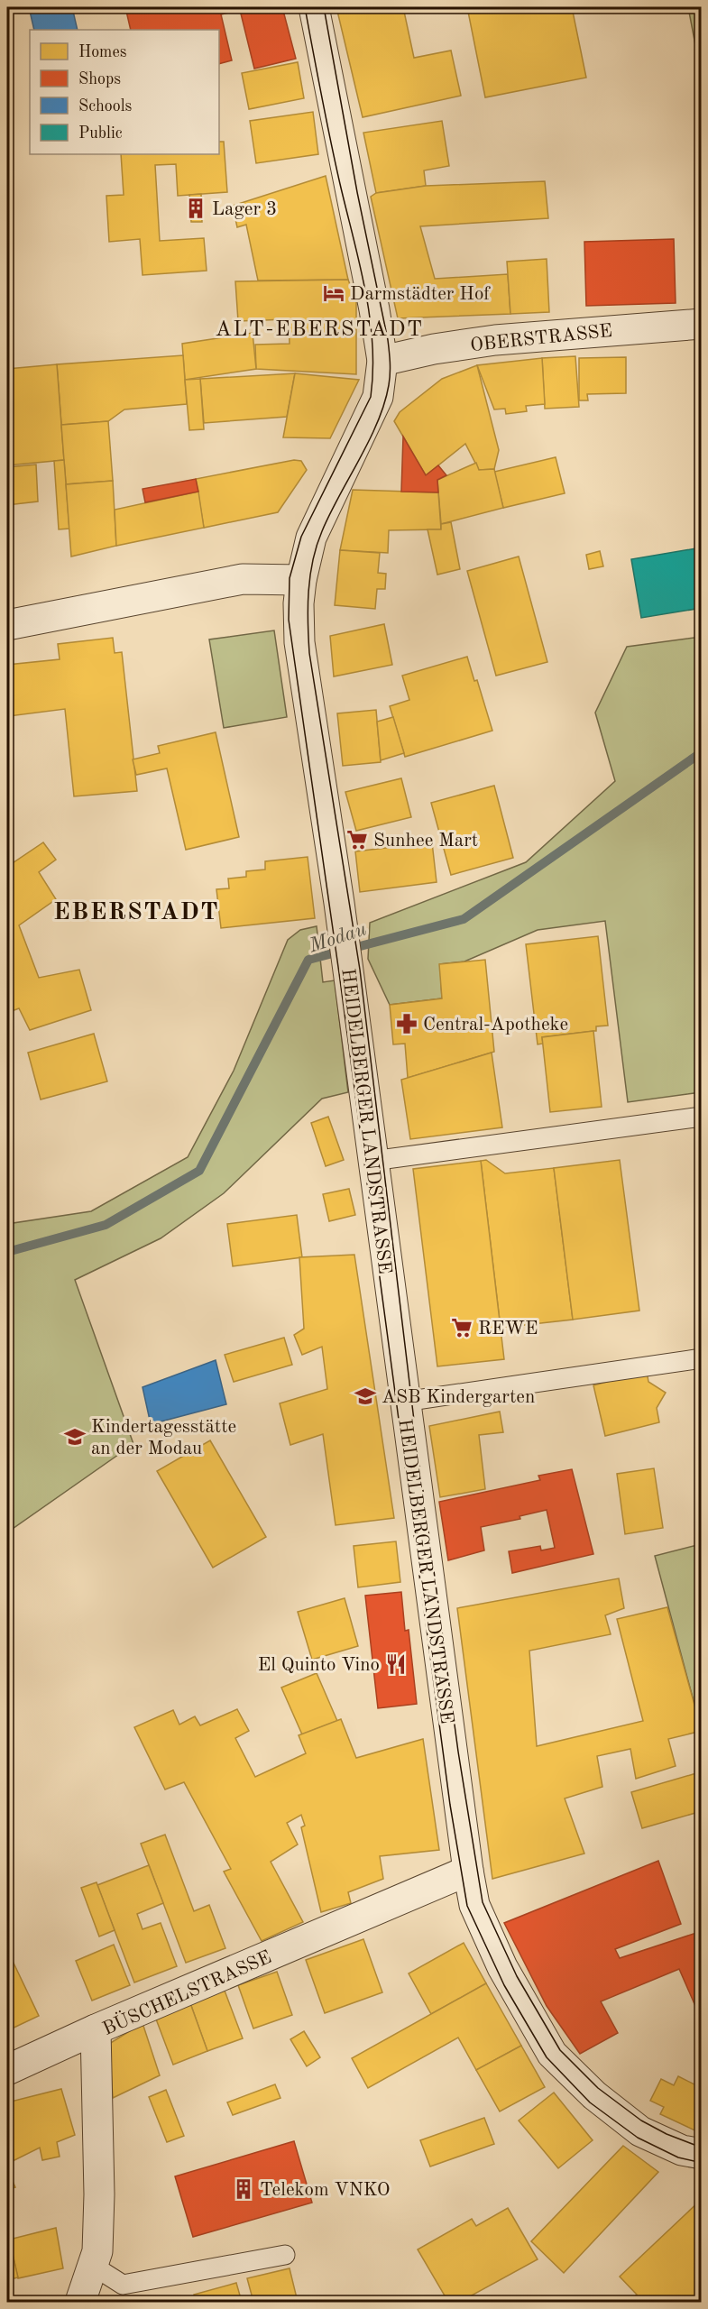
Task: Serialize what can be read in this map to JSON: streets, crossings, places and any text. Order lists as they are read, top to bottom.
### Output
{
  "streets": {
    "street": ["OBERSTRASSE", "HEIDELBERGER LANDSTRASSE", "BÜSCHELSTRASSE"]
  },
  "crossings": [
    ["OBERSTRASSE", "HEIDELBERGER LANDSTRASSE"],
    ["HEIDELBERGER LANDSTRASSE", "BÜSCHELSTRASSE"]
  ],
  "districts": ["ALT-EBERSTADT", "EBERSTADT"],
  "water": ["Modau"],
  "places": {
    "building": ["Lager 3", "Telekom VNKO"],
    "hotel": ["Darmstädter Hof"],
    "supermarket": ["Sunhee Mart", "REWE"],
    "pharmacy": ["Central-Apotheke"],
    "school or university": ["ASB Kindergarten", "Kindertagesstätte an der Modau"],
    "restaurant": ["El Quinto Vino"]
  },
  "legend": [
    "Homes",
    "Shops",
    "Schools",
    "Public"
  ]
}
